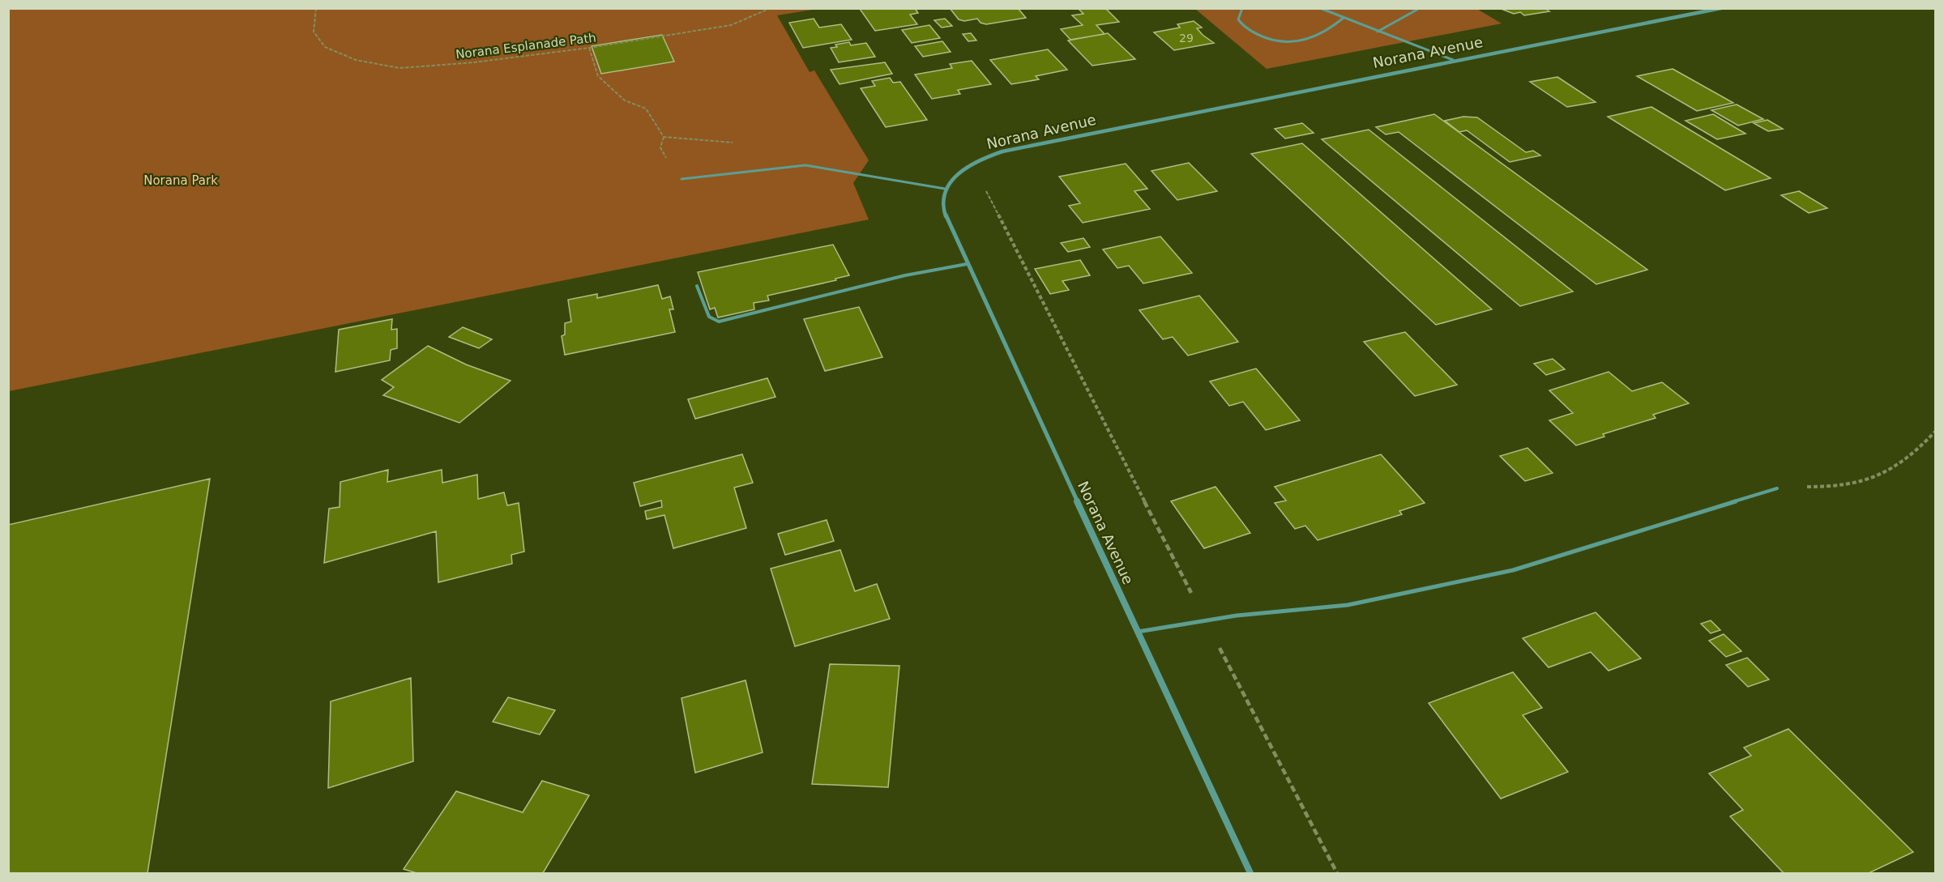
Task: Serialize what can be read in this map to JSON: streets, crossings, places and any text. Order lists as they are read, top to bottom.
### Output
{
  "streets": {
    "street": ["Norana Avenue"],
    "path": ["Norana Esplanade Path"]
  },
  "parks": ["Norana Park"],
  "house_numbers": ["29"]
}
